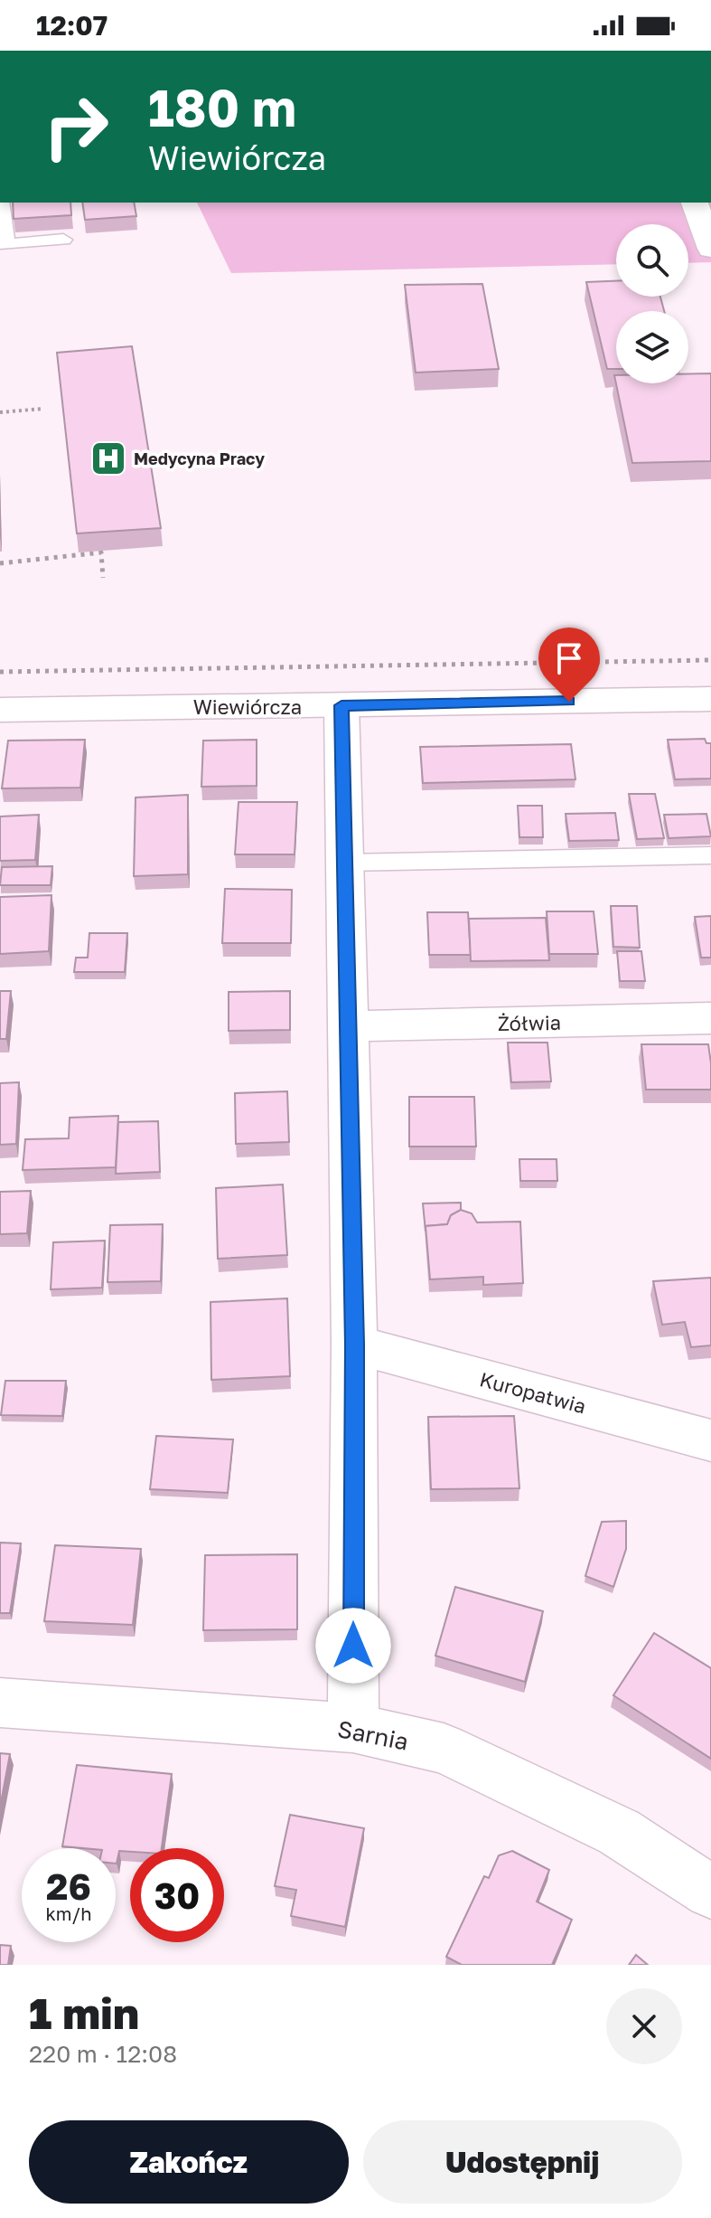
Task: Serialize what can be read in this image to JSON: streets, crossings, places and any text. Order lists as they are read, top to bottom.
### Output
{
  "streets": {
    "street": [
      "Wiewiórcza",
      "Żółwia",
      "Kuropatwia",
      "Sarnia"
    ]
  },
  "places": {
    "hospital": ["Medycyna Pracy"]
  },
  "page": {
    "status": "12:07",
    "turn": ["180 m", "Wiewiórcza"],
    "speed": "26 km/h",
    "limit": "30",
    "heading": ["1 min", "220 m · 12:08"],
    "buttons": ["Zakończ", "Udostępnij"]
  }
}
